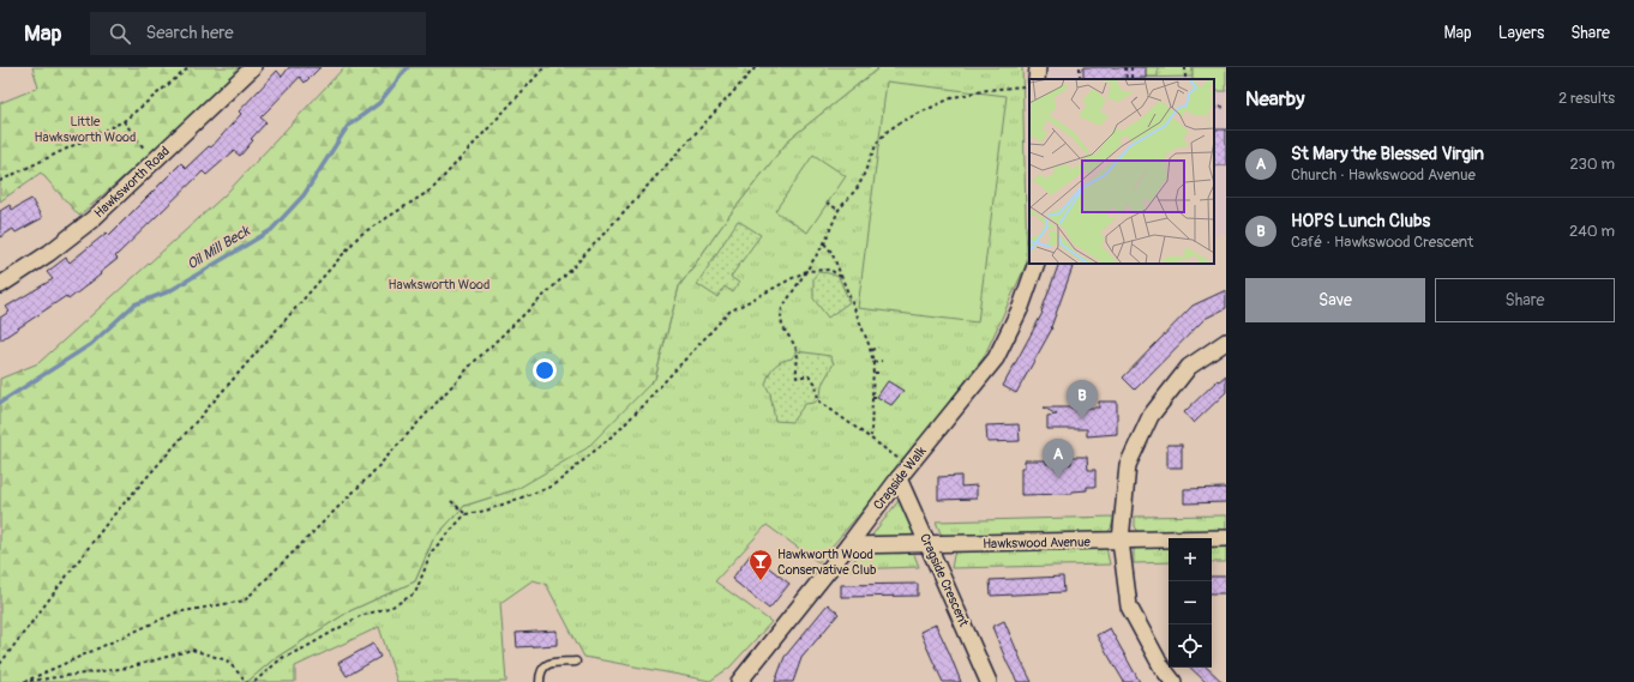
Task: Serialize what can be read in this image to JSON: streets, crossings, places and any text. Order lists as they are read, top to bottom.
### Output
{
  "streets": {
    "street": [
      "Hawksworth Road",
      "Cragside Walk",
      "Hawkswood Avenue",
      "Cragside Crescent"
    ]
  },
  "crossings": [
    ["Cragside Walk", "Hawkswood Avenue"],
    ["Cragside Walk", "Cragside Crescent"],
    ["Hawkswood Avenue", "Cragside Crescent"]
  ],
  "water": ["Oil Mill Beck"],
  "parks": ["Little Hawksworth Wood", "Hawksworth Wood"],
  "places": {
    "bar": ["Hawkworth Wood Conservative Club"]
  },
  "page": {
    "header": "Map",
    "search": "Search here",
    "nav": ["Map", "Layers", "Share"],
    "heading": ["Nearby", "2 results"],
    "list": [
      {
        "mark": "A",
        "name": "St Mary the Blessed Virgin",
        "note": "Church · Hawkswood Avenue",
        "value": "230 m"
      },
      {
        "mark": "B",
        "name": "HOPS Lunch Clubs",
        "note": "Café · Hawkswood Crescent",
        "value": "240 m"
      }
    ],
    "buttons": ["Save", "Share"],
    "pins": ["B", "A"],
    "map_buttons": ["+", "−"]
  }
}
